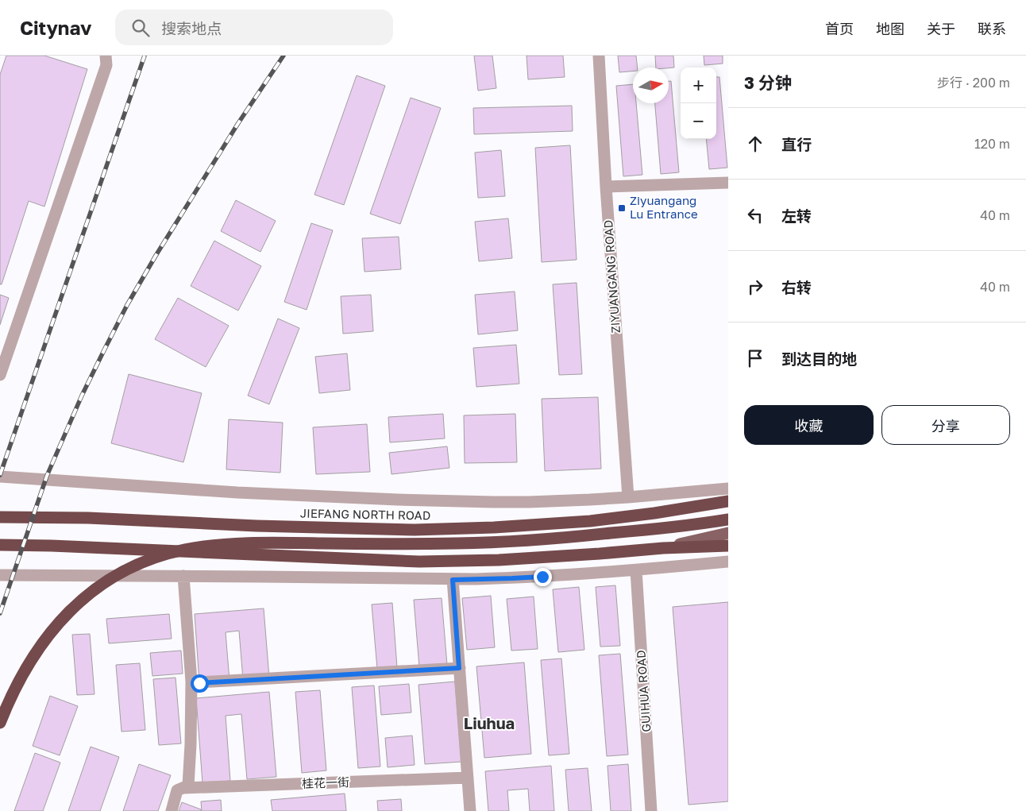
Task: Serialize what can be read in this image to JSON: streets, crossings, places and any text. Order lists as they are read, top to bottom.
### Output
{
  "streets": {
    "highway": ["JIEFANG NORTH ROAD"],
    "street": ["ZIYUANGANG ROAD", "GUIHUA ROAD", "桂花一街"]
  },
  "districts": ["Liuhua"],
  "places": {
    "transit": ["Ziyuangang Lu Entrance"]
  },
  "north": "right",
  "page": {
    "header": "Citynav",
    "search": "搜索地点",
    "nav": [
      "首页",
      "地图",
      "关于",
      "联系"
    ],
    "heading": ["3 分钟", "步行 · 200 m"],
    "map_buttons": ["+", "−"],
    "list": [
      ["直行", "120 m"],
      ["左转", "40 m"],
      ["右转", "40 m"],
      "到达目的地"
    ],
    "buttons": ["收藏", "分享"]
  }
}
